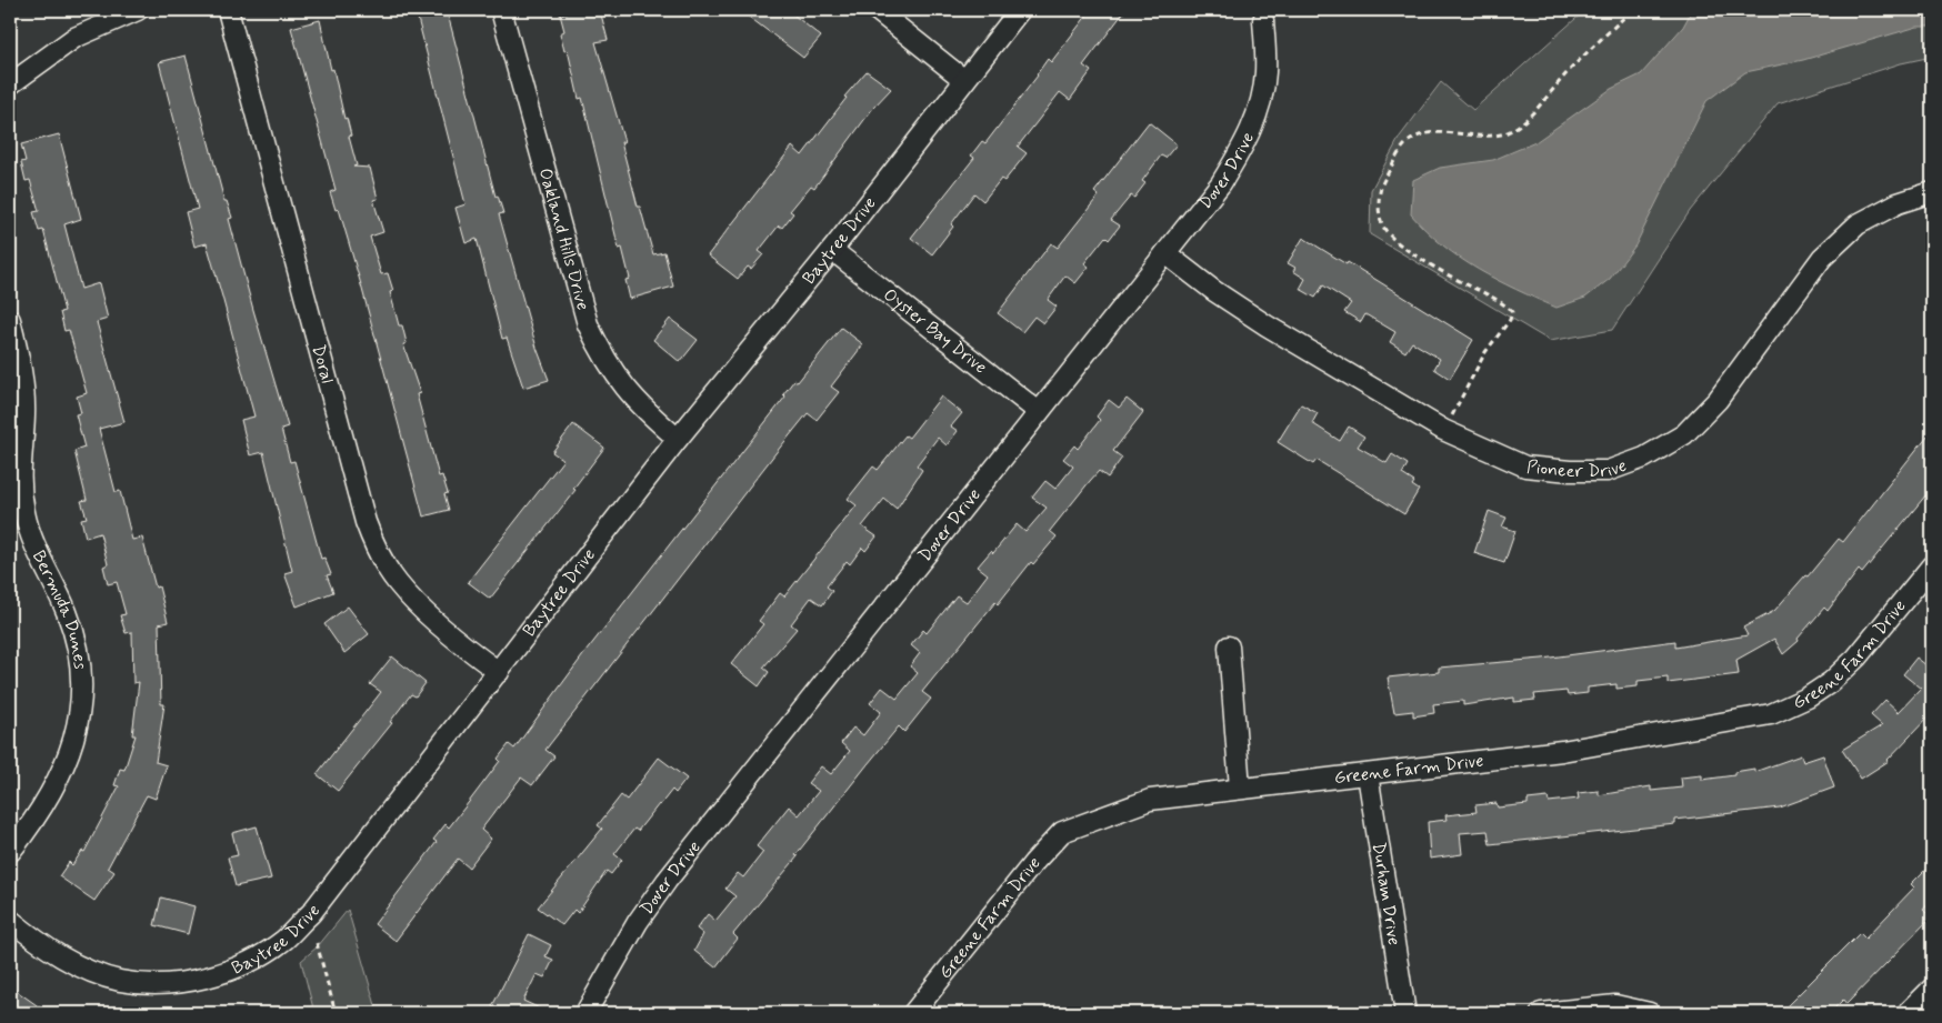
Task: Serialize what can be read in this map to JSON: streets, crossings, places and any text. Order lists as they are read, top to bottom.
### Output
{
  "streets": {
    "street": [
      "Dover Drive",
      "Oakland Hills Drive",
      "Baytree Drive",
      "Oyster Bay Drive",
      "Doral",
      "Pioneer Drive",
      "Bermuda Dunes",
      "Greene Farm Drive",
      "Durham Drive"
    ]
  },
  "crossings": [
    ["Dover Drive", "Oyster Bay Drive"],
    ["Dover Drive", "Pioneer Drive"],
    ["Oakland Hills Drive", "Baytree Drive"],
    ["Baytree Drive", "Oyster Bay Drive"],
    ["Baytree Drive", "Doral"],
    ["Greene Farm Drive", "Durham Drive"]
  ]
}
